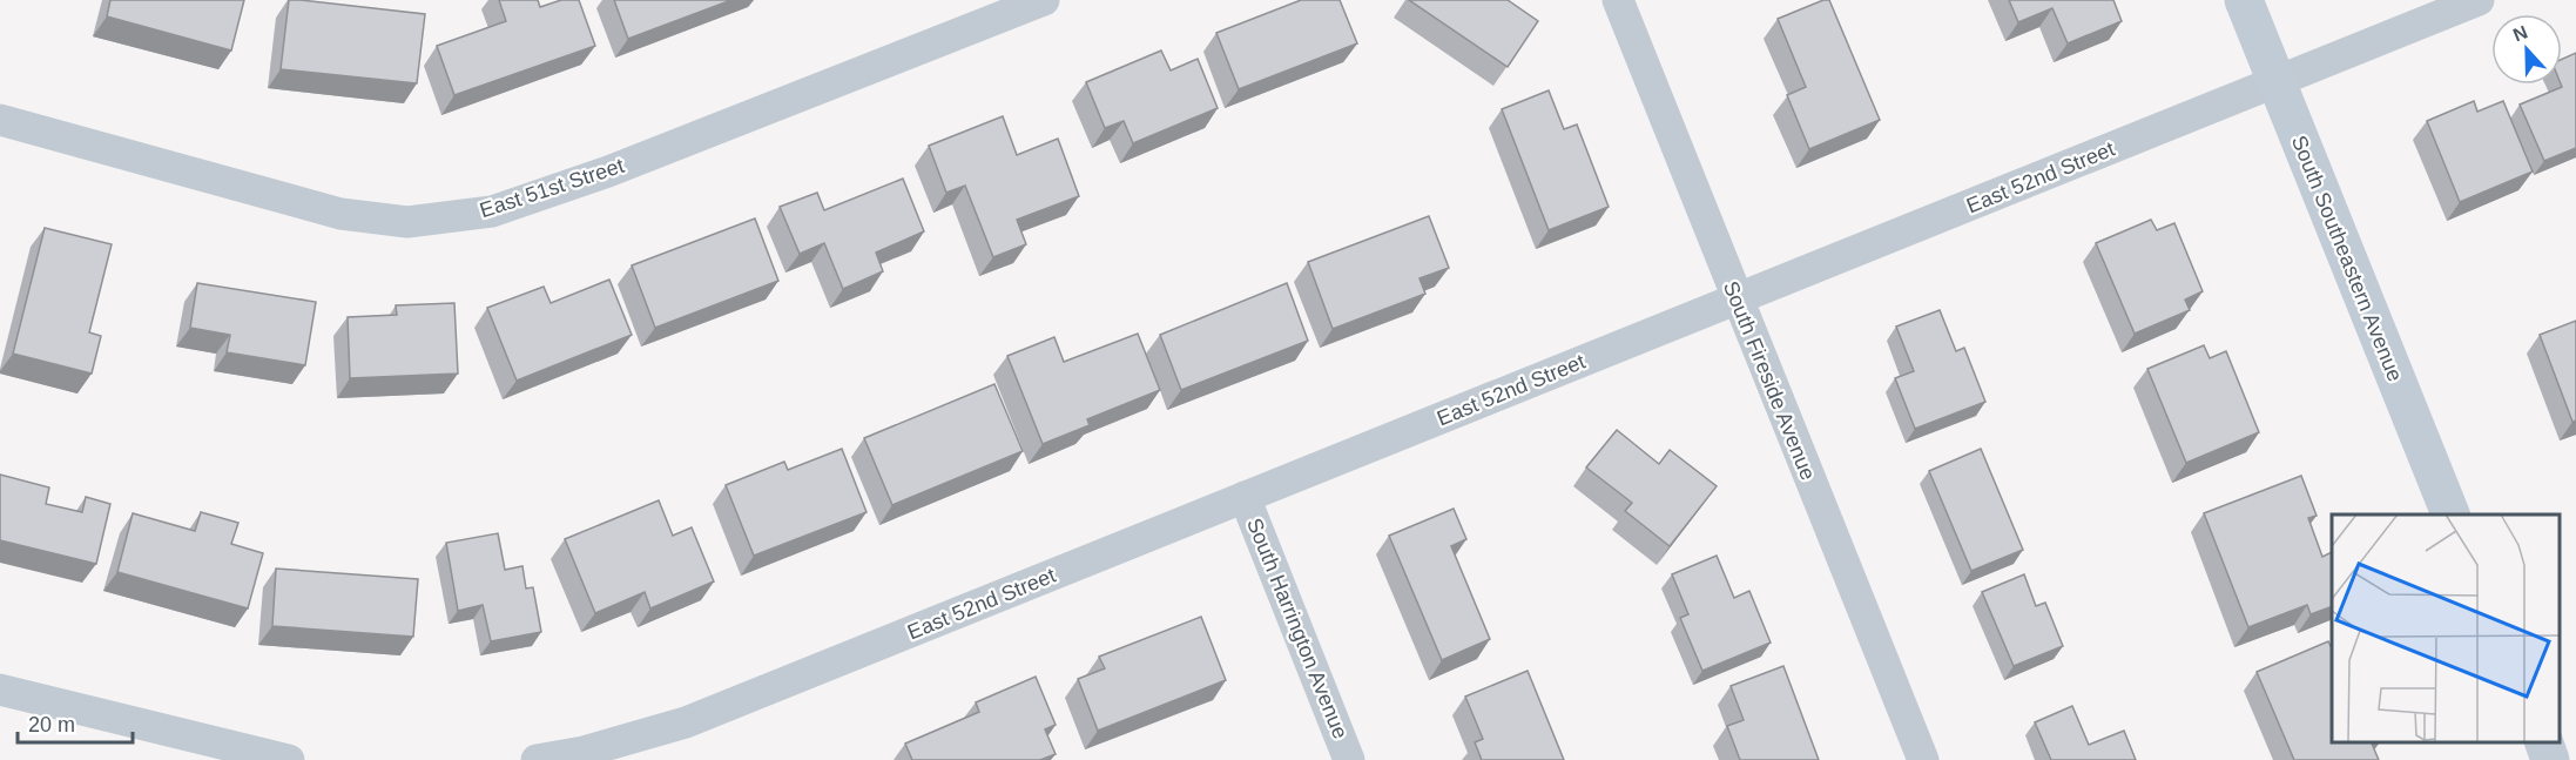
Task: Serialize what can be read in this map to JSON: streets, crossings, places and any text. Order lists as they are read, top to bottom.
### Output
{
  "streets": {
    "main road": ["South Southeastern Avenue"],
    "street": [
      "East 52nd Street",
      "East 51st Street",
      "South Fireside Avenue",
      "South Harrington Avenue"
    ]
  },
  "crossings": [
    ["East 52nd Street", "South Southeastern Avenue"],
    ["East 52nd Street", "South Fireside Avenue"],
    ["East 52nd Street", "South Harrington Avenue"]
  ],
  "scale_bar": "20 m",
  "north": "top"
}
